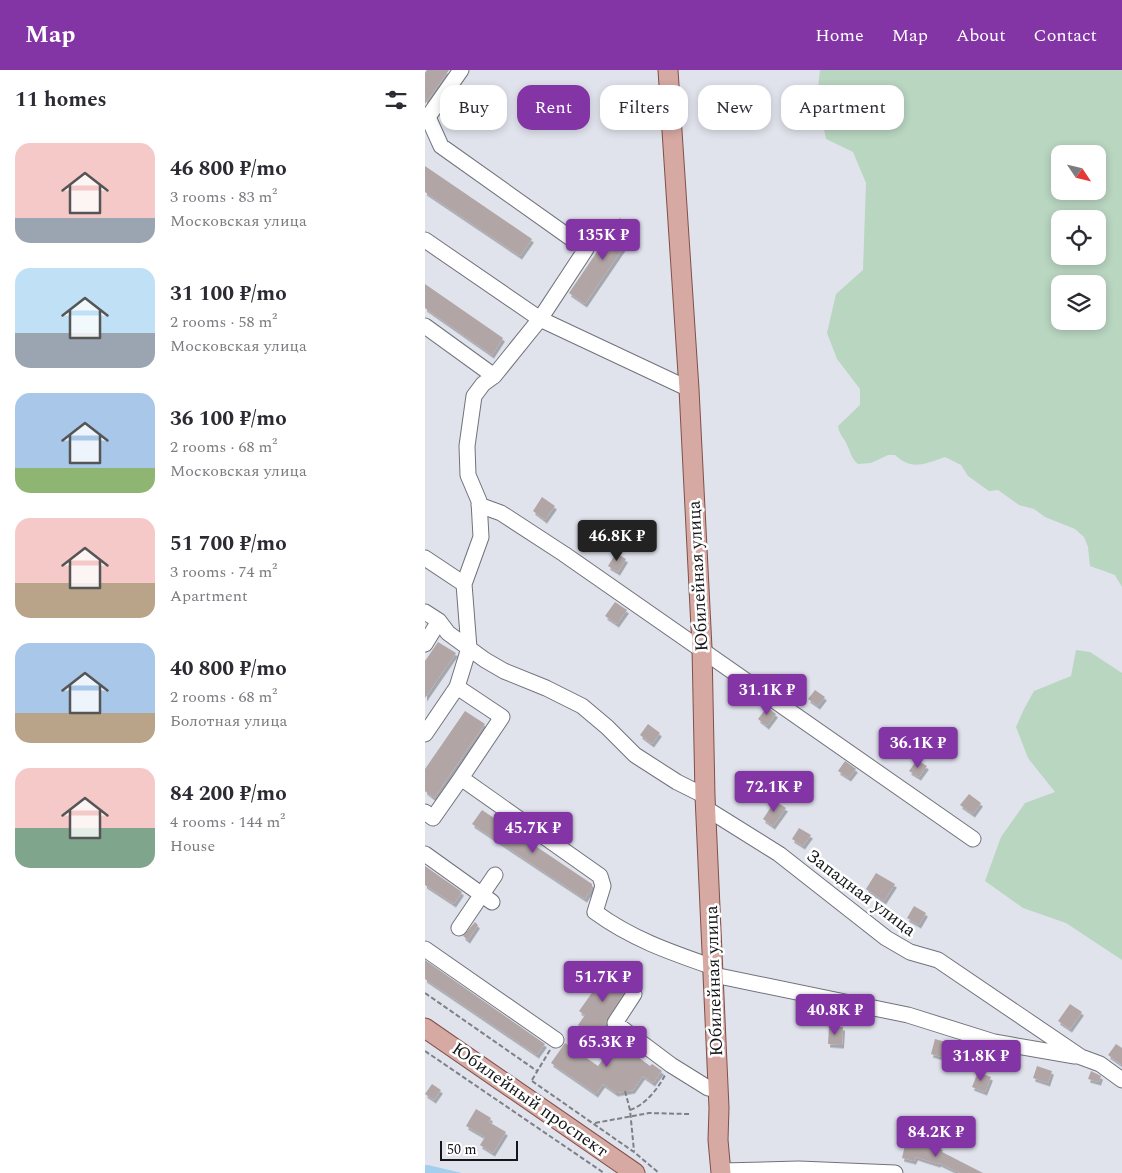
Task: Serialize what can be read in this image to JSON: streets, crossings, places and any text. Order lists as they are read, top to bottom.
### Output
{
  "streets": {
    "main road": ["Юбилейная улица", "Юбилейный проспект"],
    "street": ["Западная улица"]
  },
  "crossings": [
    ["Юбилейная улица", "Западная улица"]
  ],
  "scale_bar": "50 m",
  "north": "bottom right",
  "page": {
    "header": "Map",
    "nav": [
      "Home",
      "Map",
      "About",
      "Contact"
    ],
    "heading": "11 homes",
    "chip": [
      "Buy",
      "Rent",
      "Filters",
      "New",
      "Apartment"
    ],
    "list": [
      {
        "name": "46 800 ₽/mo",
        "note": "3 rooms · 83 m² · Московская улица"
      },
      {
        "name": "31 100 ₽/mo",
        "note": "2 rooms · 58 m² · Московская улица"
      },
      {
        "name": "36 100 ₽/mo",
        "note": "2 rooms · 68 m² · Московская улица"
      },
      {
        "name": "51 700 ₽/mo",
        "note": "3 rooms · 74 m² · Apartment"
      },
      {
        "name": "40 800 ₽/mo",
        "note": "2 rooms · 68 m² · Болотная улица"
      },
      {
        "name": "84 200 ₽/mo",
        "note": "4 rooms · 144 m² · House"
      }
    ],
    "price": [
      "135K ₽",
      "46.8K ₽",
      "31.1K ₽",
      "36.1K ₽",
      "72.1K ₽",
      "45.7K ₽",
      "51.7K ₽",
      "40.8K ₽",
      "65.3K ₽",
      "31.8K ₽",
      "84.2K ₽"
    ],
    "scale": "50 m"
  }
}
